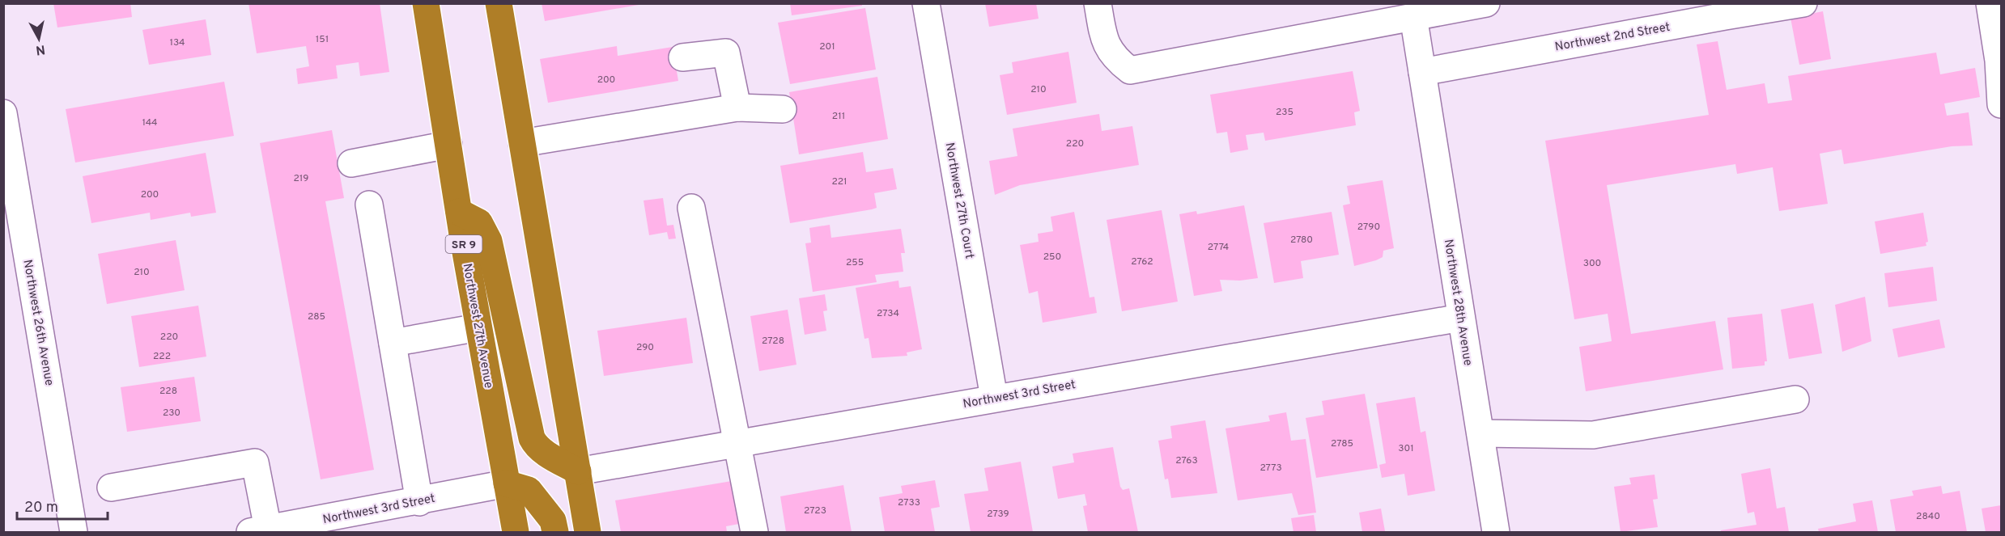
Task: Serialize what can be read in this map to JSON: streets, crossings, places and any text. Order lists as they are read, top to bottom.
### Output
{
  "streets": {
    "highway": ["SR 9", "Northwest 27th Avenue"],
    "street": [
      "Northwest 2nd Street",
      "Northwest 27th Court",
      "Northwest 28th Avenue",
      "Northwest 26th Avenue",
      "Northwest 3rd Street"
    ]
  },
  "crossings": [
    ["Northwest 2nd Street", "Northwest 28th Avenue"],
    ["Northwest 27th Court", "Northwest 3rd Street"],
    ["Northwest 28th Avenue", "Northwest 3rd Street"],
    ["Northwest 27th Avenue", "Northwest 3rd Street"]
  ],
  "house_numbers": [
    "151",
    "134",
    "201",
    "200",
    "210",
    "235",
    "211",
    "144",
    "220",
    "219",
    "221",
    "200",
    "2790",
    "2780",
    "2774",
    "250",
    "2762",
    "255",
    "300",
    "210",
    "2734",
    "285",
    "220",
    "2728",
    "290",
    "222",
    "228",
    "230",
    "2785",
    "301",
    "2763",
    "2773",
    "2733",
    "2723",
    "2739",
    "2840"
  ],
  "scale_bar": "20 m",
  "north": "bottom"
}
